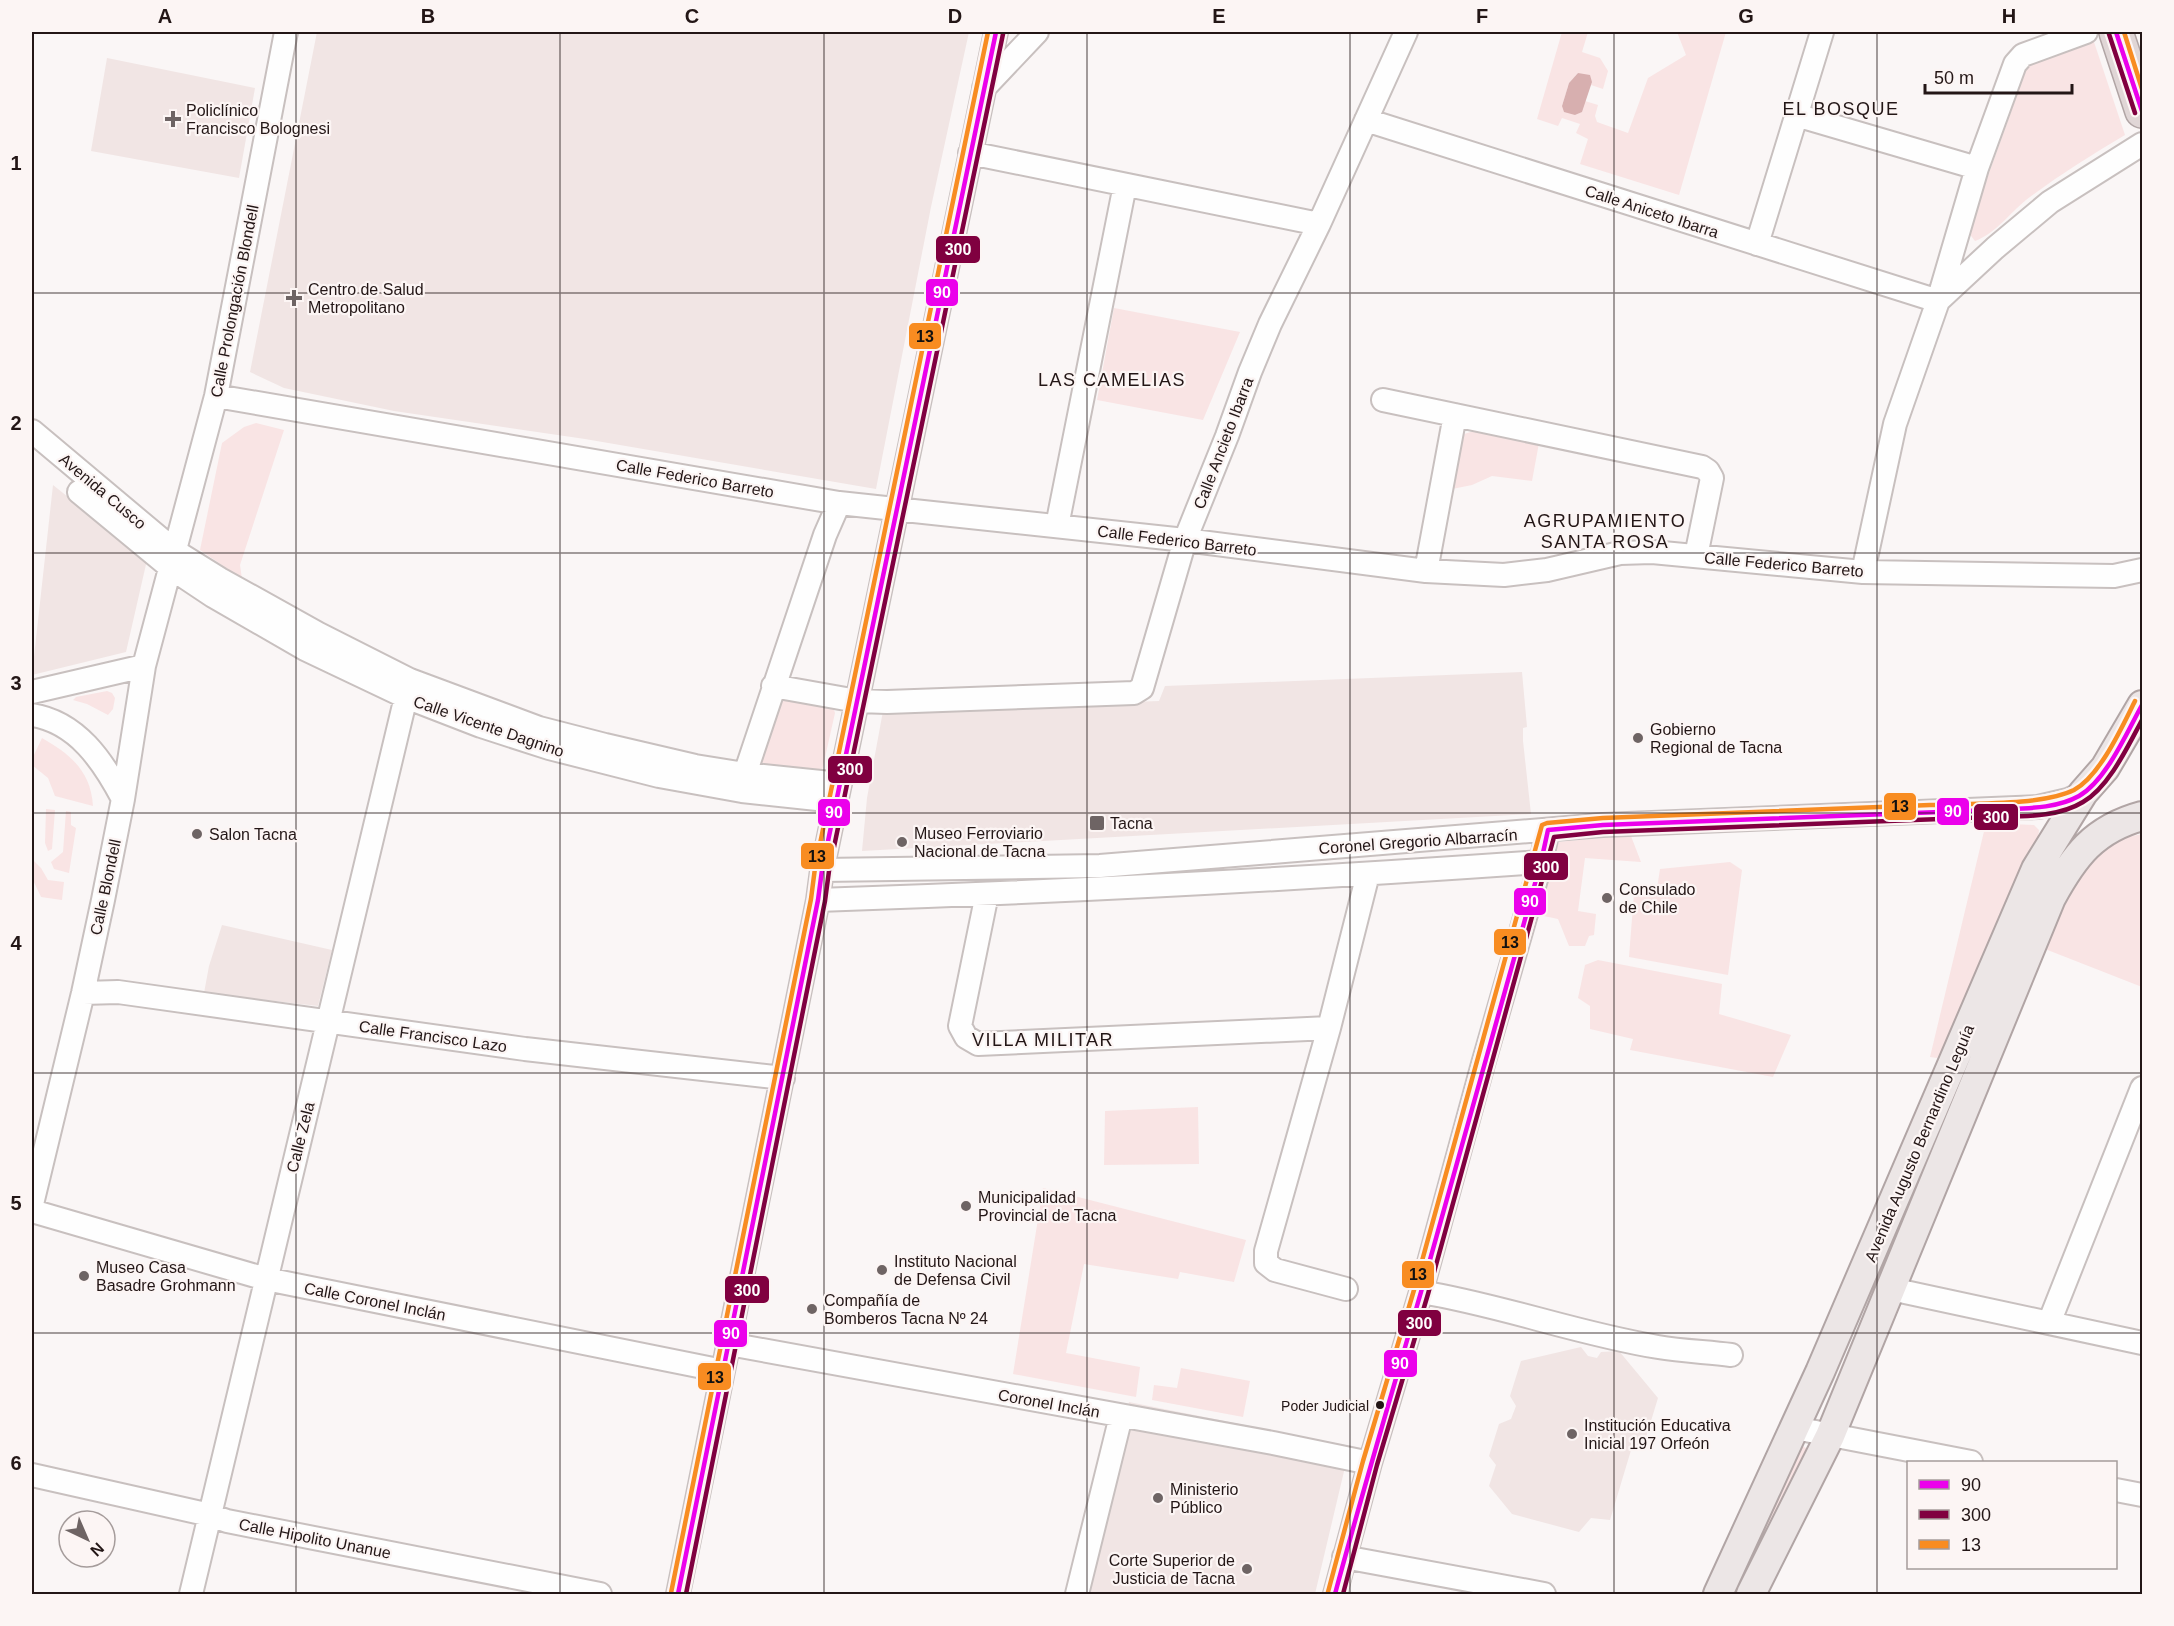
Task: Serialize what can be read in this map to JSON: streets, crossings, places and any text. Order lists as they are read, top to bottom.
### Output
{
  "streets": {
    "main road": ["Avenida Augusto Bernardino Leguía"],
    "street": [
      "Calle Aniceto Ibarra",
      "Calle Prolongación Blondell",
      "Calle Ancieto Ibarra",
      "Calle Federico Barreto",
      "Avenida Cusco",
      "Calle Vicente Dagnino",
      "Coronel Gregorio Albarracín",
      "Calle Blondell",
      "Calle Francisco Lazo",
      "Calle Zela",
      "Calle Coronel Inclán",
      "Coronel Inclán",
      "Calle Hipolito Unanue"
    ]
  },
  "crossings": [
    ["Calle Aniceto Ibarra", "Calle Ancieto Ibarra"],
    ["Calle Prolongación Blondell", "Calle Federico Barreto"],
    ["Calle Prolongación Blondell", "Avenida Cusco"],
    ["Calle Prolongación Blondell", "Calle Vicente Dagnino"],
    ["Calle Prolongación Blondell", "Calle Blondell"],
    ["Calle Ancieto Ibarra", "Calle Federico Barreto"],
    ["Avenida Cusco", "Calle Vicente Dagnino"],
    ["Avenida Cusco", "Calle Blondell"],
    ["Calle Vicente Dagnino", "Calle Blondell"],
    ["Calle Vicente Dagnino", "Calle Zela"],
    ["Coronel Gregorio Albarracín", "Avenida Augusto Bernardino Leguía"],
    ["Calle Blondell", "Calle Francisco Lazo"],
    ["Calle Francisco Lazo", "Calle Zela"],
    ["Calle Zela", "Calle Coronel Inclán"],
    ["Calle Zela", "Calle Hipolito Unanue"]
  ],
  "districts": [
    "EL BOSQUE",
    "LAS CAMELIAS",
    "AGRUPAMIENTO SANTA ROSA",
    "VILLA MILITAR"
  ],
  "places": {
    "health": ["Policlínico Francisco Bolognesi", "Centro de Salud Metropolitano"],
    "other": [
      "Gobierno Regional de Tacna",
      "Salon Tacna",
      "Museo Ferroviario Nacional de Tacna",
      "Consulado de Chile",
      "Municipalidad Provincial de Tacna",
      "Instituto Nacional de Defensa Civil",
      "Museo Casa Basadre Grohmann",
      "Compañía de Bomberos Tacna Nº 24",
      "Poder Judicial",
      "Institución Educativa Inicial 197 Orfeón",
      "Ministerio Público",
      "Corte Superior de Justicia de Tacna"
    ],
    "transit": ["Tacna"]
  },
  "lines": ["transit line 90", "transit line 13", "transit line 300"],
  "legend": ["90", "300", "13"],
  "scale_bar": "50 m",
  "north": "bottom right",
  "grid": {
    "columns": [
      "A",
      "B",
      "C",
      "D",
      "E",
      "F",
      "G",
      "H"
    ],
    "rows": [
      "1",
      "2",
      "3",
      "4",
      "5",
      "6"
    ]
  }
}
